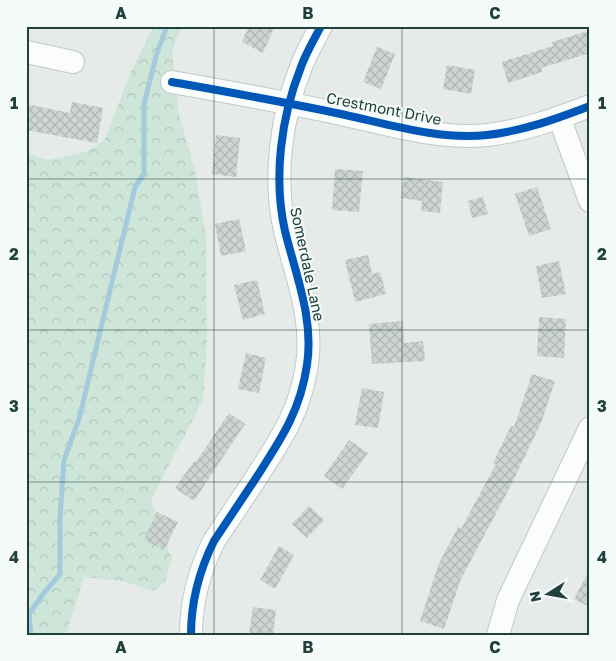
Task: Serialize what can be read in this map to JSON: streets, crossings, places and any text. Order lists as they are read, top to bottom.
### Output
{
  "streets": {
    "street": ["Crestmont Drive", "Somerdale Lane"]
  },
  "crossings": [
    ["Crestmont Drive", "Somerdale Lane"]
  ],
  "north": "left",
  "grid": {
    "columns": ["A", "B", "C"],
    "rows": [
      "1",
      "2",
      "3",
      "4"
    ]
  }
}
